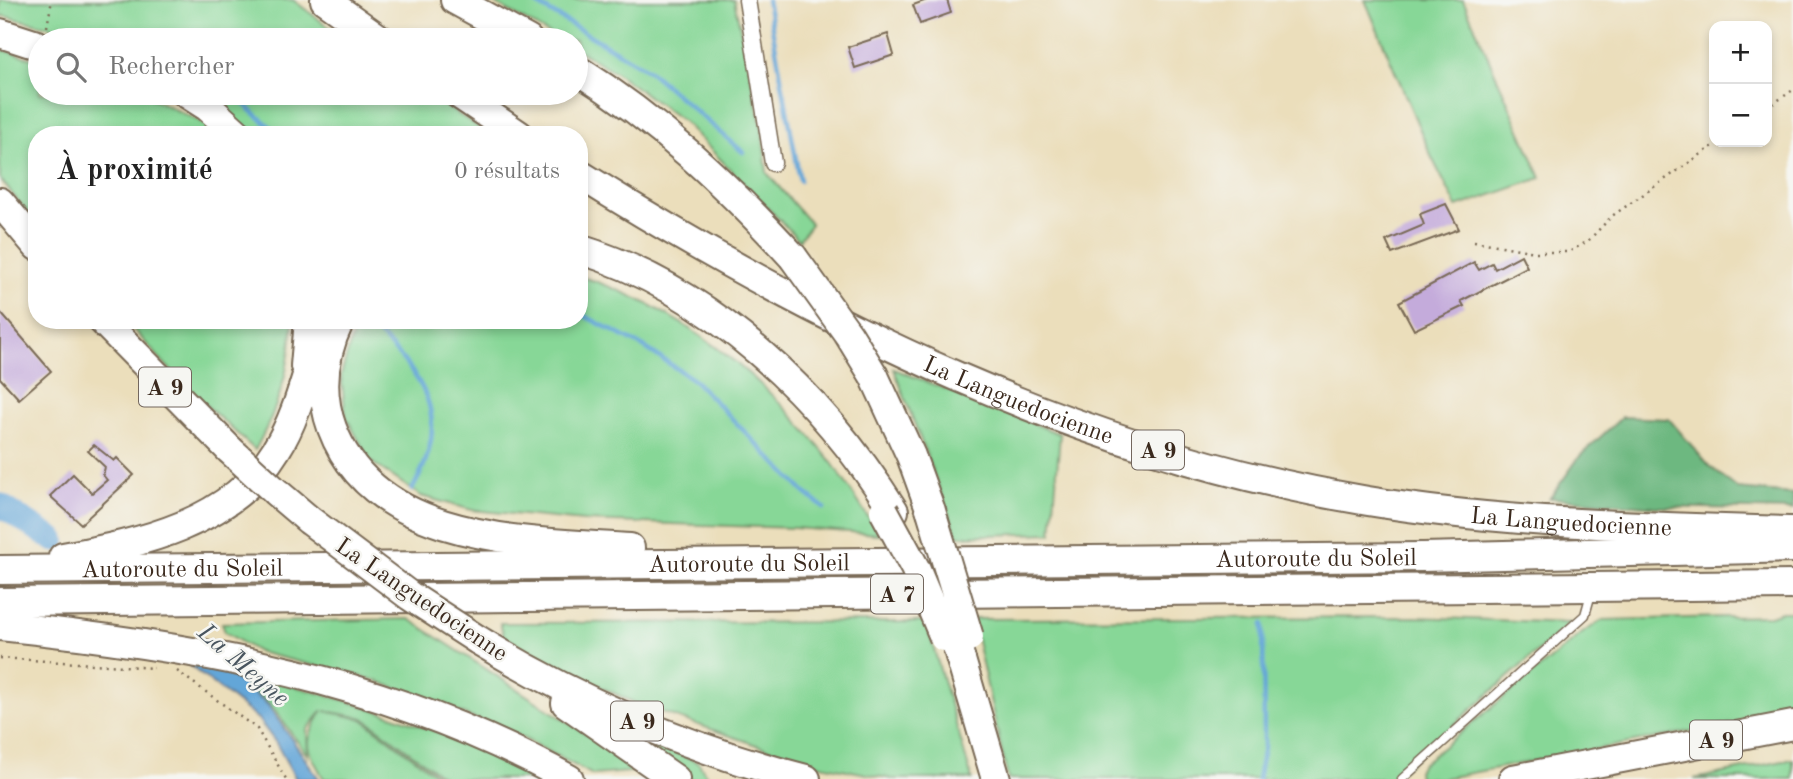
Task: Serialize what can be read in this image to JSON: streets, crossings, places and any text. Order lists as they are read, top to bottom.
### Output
{
  "streets": {
    "highway": [
      "A 9",
      "La Languedocienne",
      "Autoroute du Soleil",
      "A 7"
    ]
  },
  "water": ["La Meyne"],
  "page": {
    "map_buttons": ["+", "−"],
    "search": "Rechercher",
    "heading": ["À proximité", "0 résultats"]
  }
}
